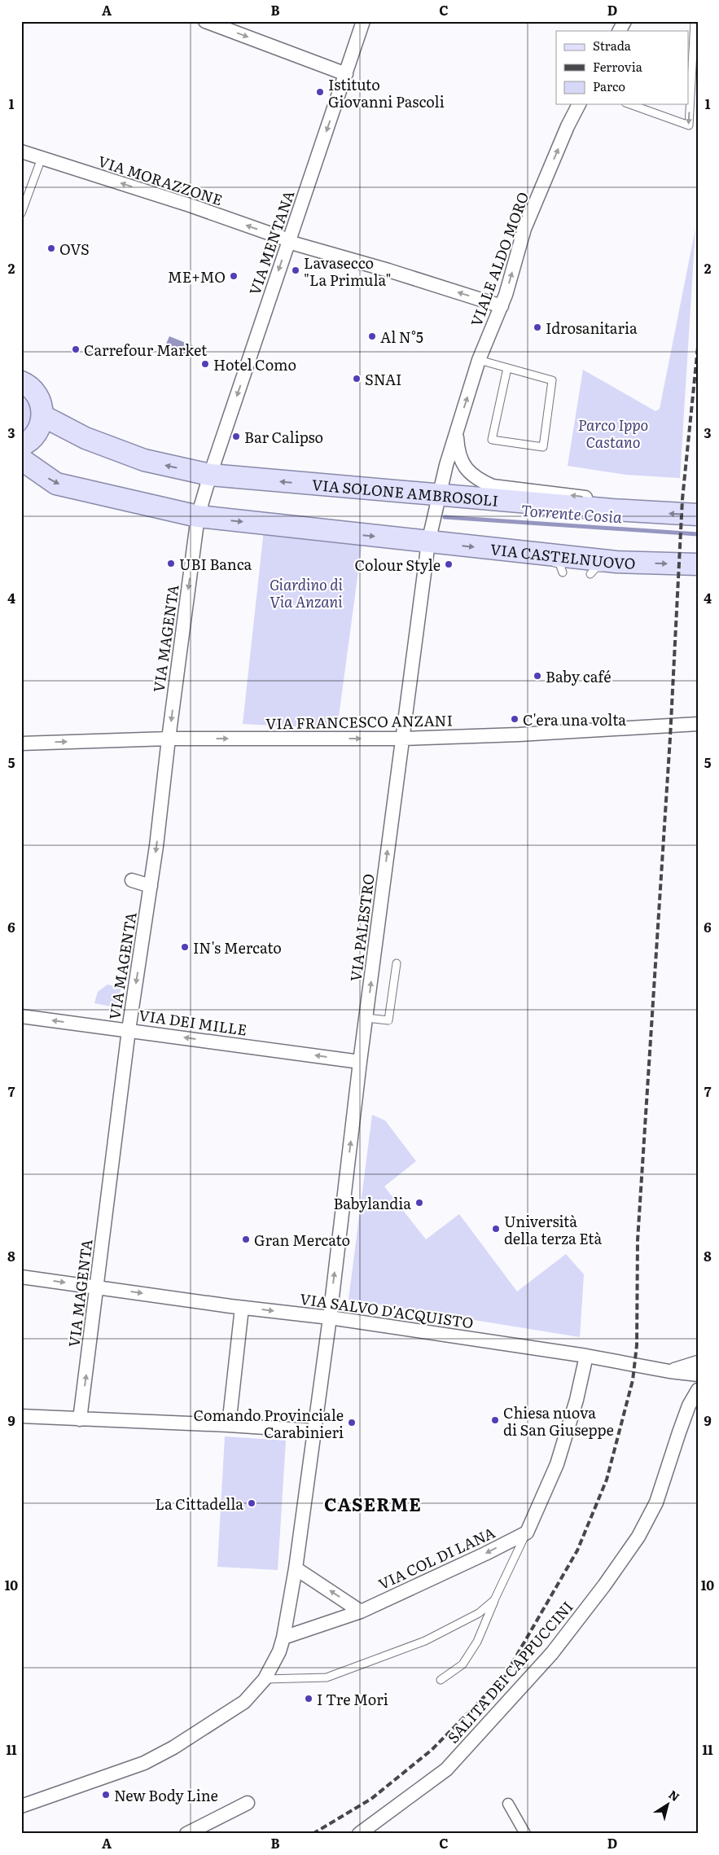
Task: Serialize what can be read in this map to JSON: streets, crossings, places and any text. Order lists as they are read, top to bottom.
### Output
{
  "streets": {
    "main road": ["VIA SOLONE AMBROSOLI", "VIA CASTELNUOVO"],
    "street": [
      "VIA MORAZZONE",
      "VIA MENTANA",
      "VIALE ALDO MORO",
      "VIA MAGENTA",
      "VIA FRANCESCO ANZANI",
      "VIA PALESTRO",
      "VIA DEI MILLE",
      "VIA SALVO D'ACQUISTO",
      "VIA COL DI LANA",
      "SALITA DEI CAPPUCCINI"
    ]
  },
  "crossings": [
    ["VIA MORAZZONE", "VIA MENTANA"],
    ["VIA MORAZZONE", "VIALE ALDO MORO"],
    ["VIA MENTANA", "VIA SOLONE AMBROSOLI"],
    ["VIALE ALDO MORO", "VIA SOLONE AMBROSOLI"],
    ["VIALE ALDO MORO", "VIA CASTELNUOVO"],
    ["VIALE ALDO MORO", "VIA PALESTRO"],
    ["VIA CASTELNUOVO", "VIA PALESTRO"],
    ["VIA MAGENTA", "VIA FRANCESCO ANZANI"],
    ["VIA MAGENTA", "VIA DEI MILLE"],
    ["VIA MAGENTA", "VIA SALVO D'ACQUISTO"],
    ["VIA FRANCESCO ANZANI", "VIA PALESTRO"],
    ["VIA PALESTRO", "VIA DEI MILLE"],
    ["VIA PALESTRO", "VIA SALVO D'ACQUISTO"]
  ],
  "one_way": [
    "VIA MORAZZONE",
    "VIA MENTANA",
    "VIA CASTELNUOVO",
    "VIA FRANCESCO ANZANI",
    "VIA PALESTRO",
    "VIA DEI MILLE",
    "VIA SALVO D'ACQUISTO",
    "VIA COL DI LANA"
  ],
  "districts": ["CASERME"],
  "water": ["Torrente Cosia"],
  "parks": ["Parco Ippo Castano", "Giardino di Via Anzani"],
  "places": [
    "Istituto Giovanni Pascoli",
    "OVS",
    "Lavasecco \"La Primula\"",
    "ME+MO",
    "Idrosanitaria",
    "Al N°5",
    "Carrefour Market",
    "Hotel Como",
    "SNAI",
    "Bar Calipso",
    "UBI Banca",
    "Colour Style",
    "Baby café",
    "C'era una volta",
    "IN's Mercato",
    "Babylandia",
    "Università della terza Età",
    "Gran Mercato",
    "Chiesa nuova di San Giuseppe",
    "Comando Provinciale Carabinieri",
    "La Cittadella",
    "I Tre Mori",
    "New Body Line"
  ],
  "legend": ["Strada", "Ferrovia", "Parco"],
  "north": "top right",
  "grid": {
    "columns": [
      "A",
      "B",
      "C",
      "D"
    ],
    "rows": [
      "1",
      "2",
      "3",
      "4",
      "5",
      "6",
      "7",
      "8",
      "9",
      "10",
      "11"
    ]
  }
}
